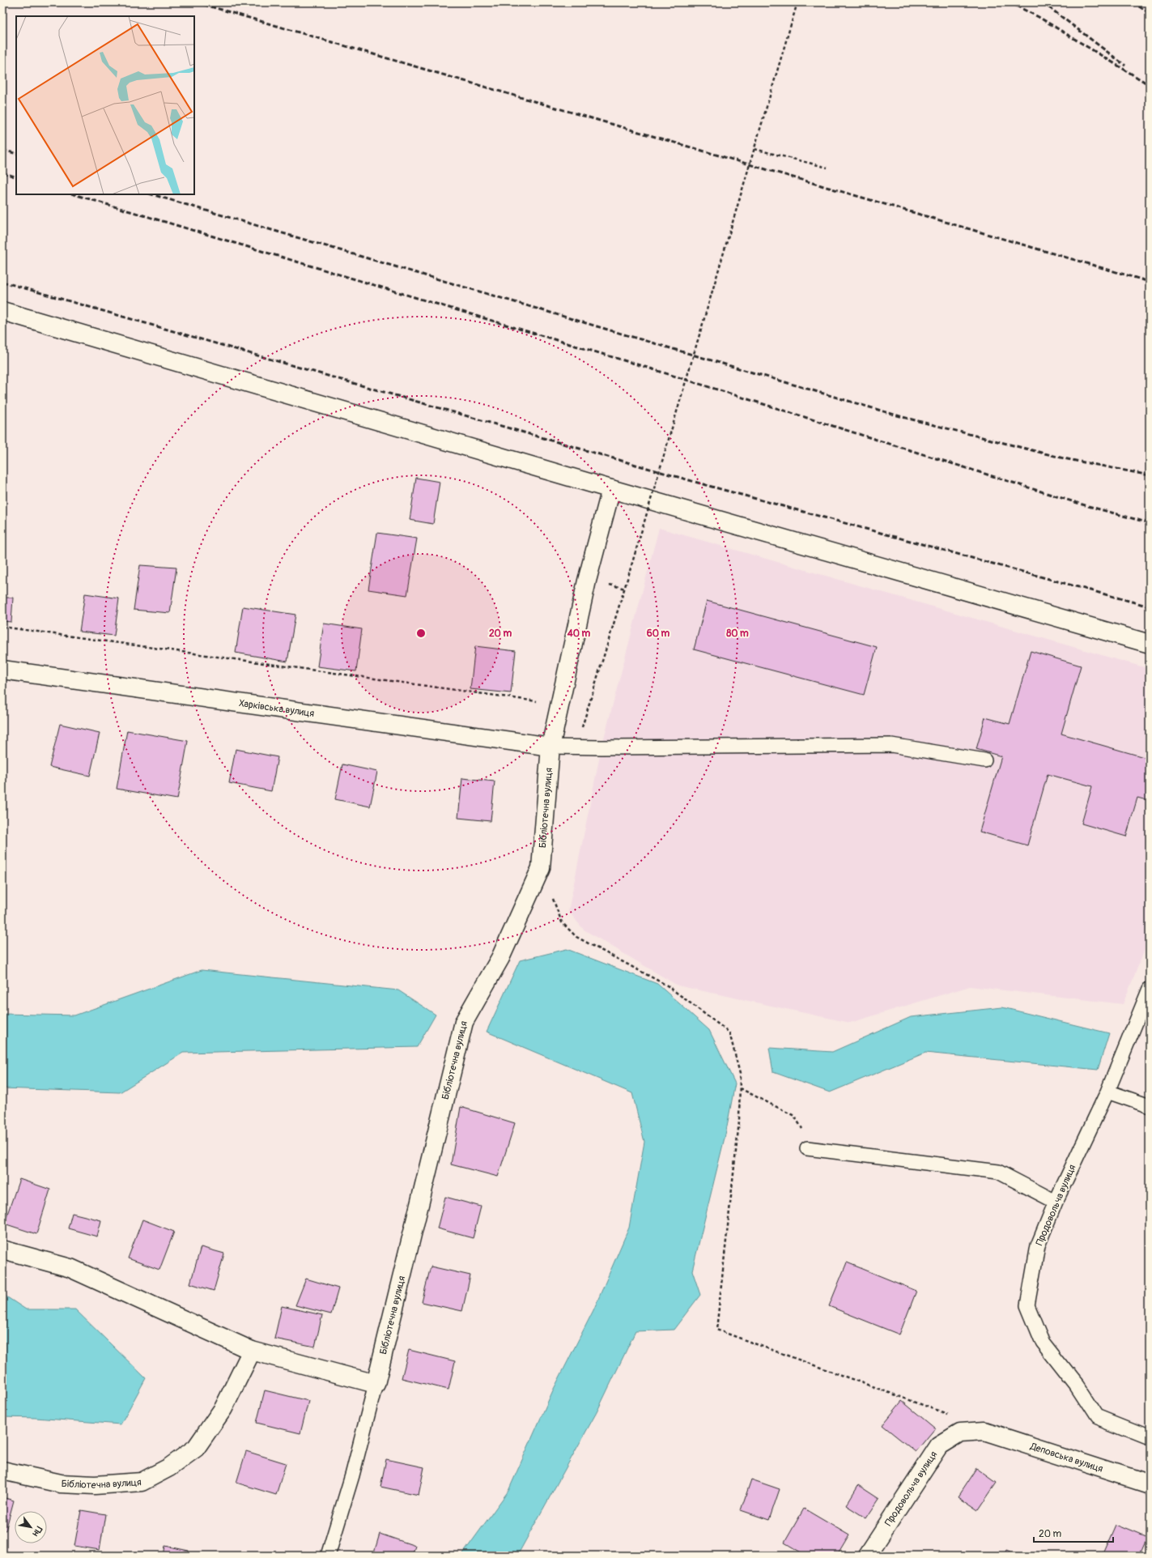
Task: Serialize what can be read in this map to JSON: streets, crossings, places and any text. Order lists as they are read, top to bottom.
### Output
{
  "streets": {
    "street": [
      "Харківська вулиця",
      "Бібліотечна вулиця",
      "Продовольча вулиця",
      "Деповська вулиця"
    ]
  },
  "crossings": [
    ["Харківська вулиця", "Бібліотечна вулиця"],
    ["Продовольча вулиця", "Деповська вулиця"]
  ],
  "scale_bar": "20 m",
  "north": "bottom right",
  "rings": [
    "20 m",
    "40 m",
    "60 m",
    "80 m"
  ]
}
